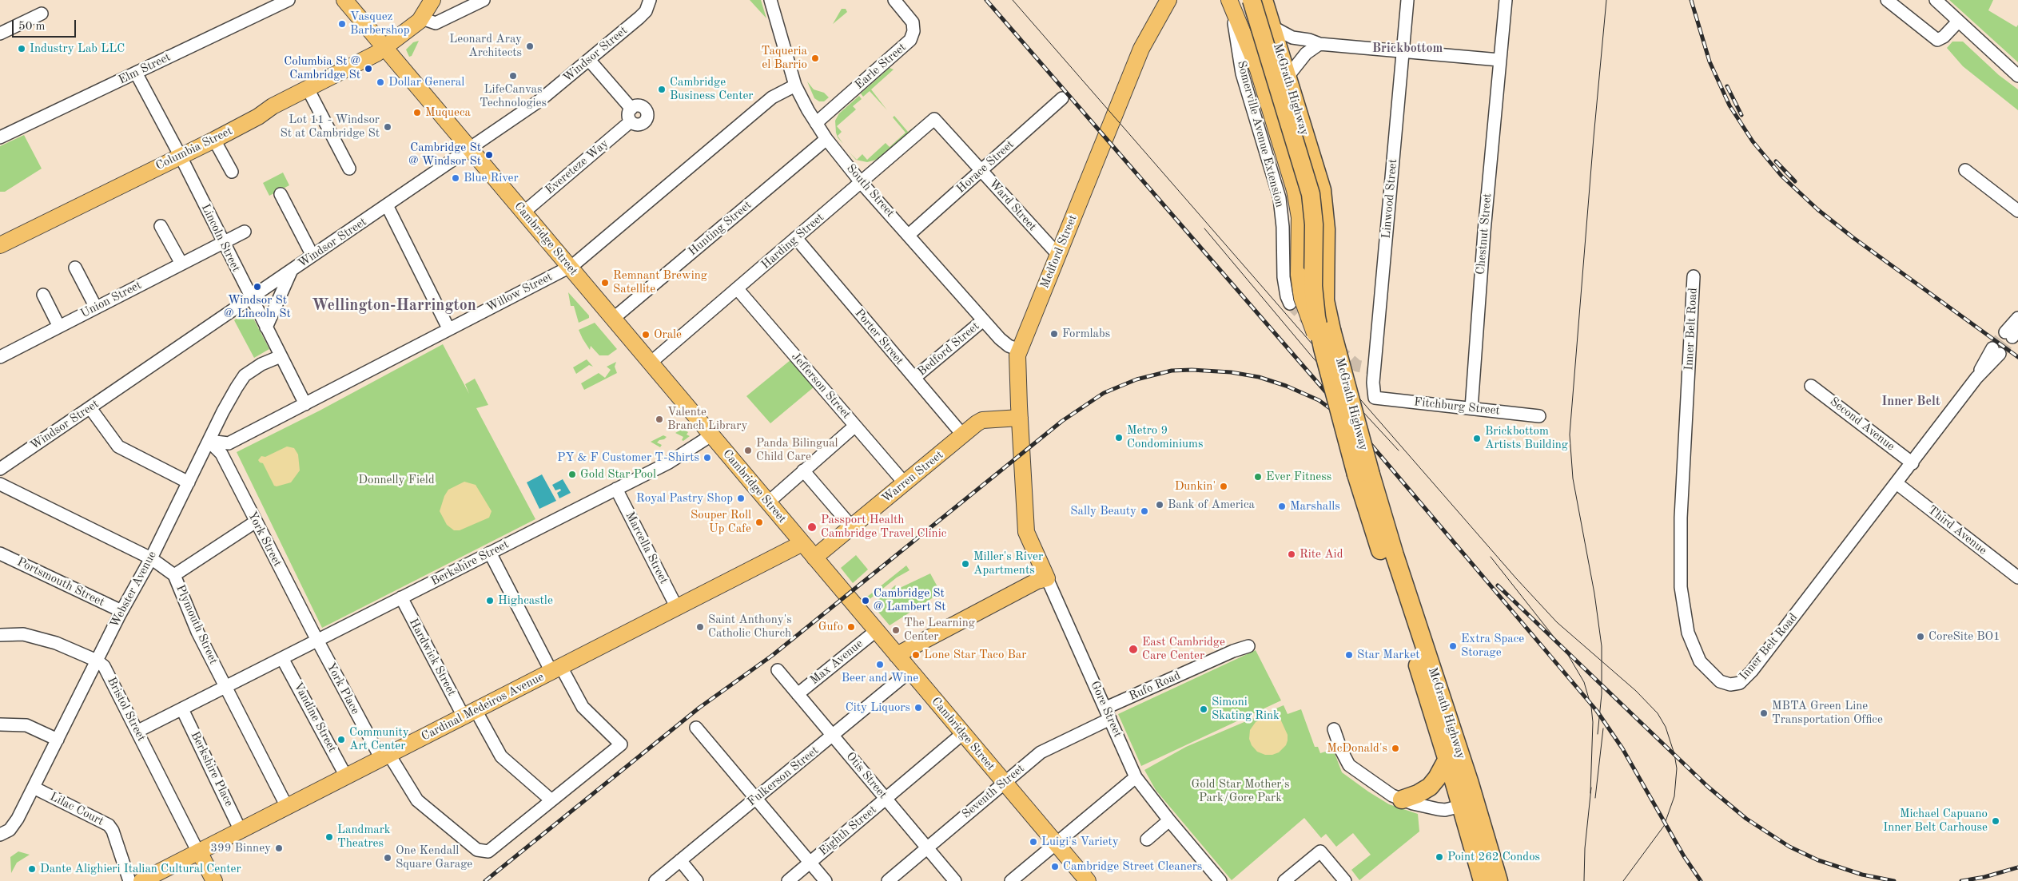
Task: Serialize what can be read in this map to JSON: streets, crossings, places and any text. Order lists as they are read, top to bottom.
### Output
{
  "streets": {
    "highway": ["McGrath Highway"],
    "main road": [
      "Columbia Street",
      "Cambridge Street",
      "Medford Street",
      "Warren Street",
      "Cardinal Medeiros Avenue",
      "Gore Street"
    ],
    "street": [
      "Windsor Street",
      "Earle Street",
      "Elm Street",
      "Somerville Avenue Extension",
      "Evereteze Way",
      "Horace Street",
      "South Street",
      "Linwood Street",
      "Ward Street",
      "Hunting Street",
      "Chestnut Street",
      "Lincoln Street",
      "Harding Street",
      "Willow Street",
      "Union Street",
      "Inner Belt Road",
      "Porter Street",
      "Bedford Street",
      "Jefferson Street",
      "Fitchburg Street",
      "Second Avenue",
      "Third Avenue",
      "York Street",
      "Marcella Street",
      "Berkshire Street",
      "Portsmouth Street",
      "Webster Avenue",
      "Plymouth Street",
      "Hardwick Street",
      "Max Avenue",
      "Rufo Road",
      "York Place",
      "Bristol Street",
      "Vandine Street",
      "Berkshire Place",
      "Otis Street",
      "Fulkerson Street",
      "Seventh Street",
      "Lilac Court",
      "Eighth Street"
    ]
  },
  "crossings": [
    ["Windsor Street", "Evereteze Way"],
    ["Windsor Street", "Lincoln Street"],
    ["Windsor Street", "Cambridge Street"],
    ["Earle Street", "South Street"],
    ["Elm Street", "Lincoln Street"],
    ["McGrath Highway", "Somerville Avenue Extension"],
    ["Columbia Street", "Lincoln Street"],
    ["Columbia Street", "Cambridge Street"],
    ["Evereteze Way", "Cambridge Street"],
    ["Horace Street", "South Street"],
    ["Horace Street", "Ward Street"],
    ["South Street", "Hunting Street"],
    ["South Street", "Harding Street"],
    ["South Street", "Medford Street"],
    ["South Street", "Willow Street"],
    ["South Street", "Bedford Street"],
    ["Linwood Street", "Fitchburg Street"],
    ["Ward Street", "Harding Street"],
    ["Ward Street", "Medford Street"],
    ["Hunting Street", "Cambridge Street"],
    ["Chestnut Street", "Fitchburg Street"],
    ["Lincoln Street", "Willow Street"],
    ["Lincoln Street", "Union Street"],
    ["Lincoln Street", "Webster Avenue"],
    ["Cambridge Street", "Harding Street"],
    ["Cambridge Street", "Willow Street"],
    ["Cambridge Street", "Warren Street"],
    ["Cambridge Street", "Berkshire Street"],
    ["Cambridge Street", "Max Avenue"],
    ["Cambridge Street", "Cardinal Medeiros Avenue"],
    ["Cambridge Street", "Fulkerson Street"],
    ["Cambridge Street", "Seventh Street"],
    ["Cambridge Street", "Eighth Street"],
    ["Harding Street", "Porter Street"],
    ["Harding Street", "Jefferson Street"],
    ["Medford Street", "Warren Street"],
    ["Medford Street", "Gore Street"],
    ["Willow Street", "York Street"],
    ["Willow Street", "Webster Avenue"],
    ["Inner Belt Road", "Second Avenue"],
    ["Inner Belt Road", "Third Avenue"],
    ["Porter Street", "Bedford Street"],
    ["Porter Street", "Warren Street"],
    ["Jefferson Street", "Warren Street"],
    ["York Street", "Berkshire Street"],
    ["York Street", "Webster Avenue"],
    ["York Street", "York Place"],
    ["Marcella Street", "Berkshire Street"],
    ["Marcella Street", "Cardinal Medeiros Avenue"],
    ["Berkshire Street", "Plymouth Street"],
    ["Berkshire Street", "Hardwick Street"],
    ["Berkshire Street", "York Place"],
    ["Berkshire Street", "Vandine Street"],
    ["Portsmouth Street", "Webster Avenue"],
    ["Webster Avenue", "Plymouth Street"],
    ["Webster Avenue", "Bristol Street"],
    ["Webster Avenue", "Lilac Court"],
    ["Plymouth Street", "Cardinal Medeiros Avenue"],
    ["Hardwick Street", "York Place"],
    ["Hardwick Street", "Cardinal Medeiros Avenue"],
    ["Max Avenue", "Otis Street"],
    ["Rufo Road", "Gore Street"],
    ["Rufo Road", "Seventh Street"],
    ["York Place", "Cardinal Medeiros Avenue"],
    ["Cardinal Medeiros Avenue", "Bristol Street"],
    ["Cardinal Medeiros Avenue", "Vandine Street"],
    ["Cardinal Medeiros Avenue", "Berkshire Place"],
    ["Gore Street", "Seventh Street"],
    ["Otis Street", "Fulkerson Street"],
    ["Otis Street", "Seventh Street"],
    ["Otis Street", "Eighth Street"]
  ],
  "districts": ["Brickbottom", "Wellington-Harrington", "Inner Belt"],
  "parks": ["Donnelly Field", "Gold Star Mother's Park/Gore Park"],
  "places": [
    "Vasquez Barbershop",
    "Leonard Aray Architects",
    "Industry Lab LLC",
    "Taqueria el Barrio",
    "Columbia St @ Cambridge St",
    "LifeCanvas Technologies",
    "Dollar General",
    "Cambridge Business Center",
    "Muqueca",
    "Lot 11 - Windsor St at Cambridge St",
    "Cambridge St @ Windsor St",
    "Blue River",
    "Remnant Brewing Satellite",
    "Windsor St @ Lincoln St",
    "Formlabs",
    "Orale",
    "Valente Branch Library",
    "Metro 9 Condominiums",
    "Brickbottom Artists Building",
    "Panda Bilingual Child Care",
    "PY & F Customer T-Shirts",
    "Gold Star Pool",
    "Ever Fitness",
    "Dunkin'",
    "Royal Pastry Shop",
    "Bank of America",
    "Marshalls",
    "Sally Beauty",
    "Souper Roll Up Cafe",
    "Passport Health Cambridge Travel Clinic",
    "Rite Aid",
    "Miller's River Apartments",
    "Highcastle",
    "Cambridge St @ Lambert St",
    "Saint Anthony's Catholic Church",
    "Gufo",
    "The Learning Center",
    "CoreSite BO1",
    "Extra Space Storage",
    "East Cambridge Care Center",
    "Lone Star Taco Bar",
    "Star Market",
    "Beer and Wine",
    "City Liquors",
    "Simoni Skating Rink",
    "MBTA Green Line Transportation Office",
    "Community Art Center",
    "McDonald's",
    "Michael Capuano Inner Belt Carhouse",
    "Landmark Theatres",
    "Luigi's Variety",
    "399 Binney",
    "Point 262 Condos",
    "One Kendall Square Garage",
    "Cambridge Street Cleaners",
    "Dante Alighieri Italian Cultural Center"
  ],
  "scale_bar": "50 m"
}
